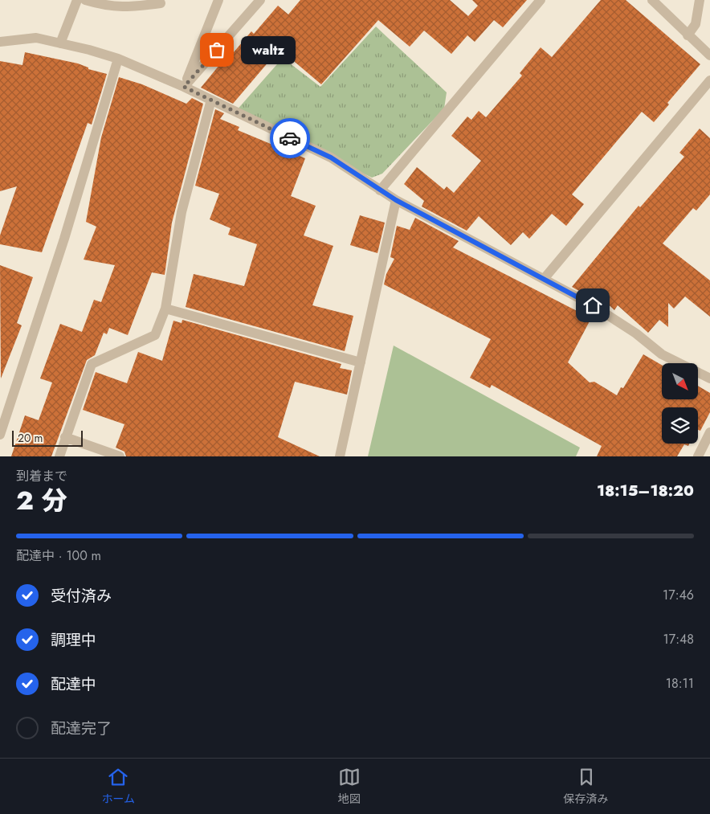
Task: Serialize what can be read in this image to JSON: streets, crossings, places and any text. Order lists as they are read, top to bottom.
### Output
{
  "places": ["waltz"],
  "scale_bar": "20 m",
  "north": "bottom right",
  "page": {
    "bubble": "waltz",
    "scale": "20 m",
    "heading": ["2 分", "到着まで", "18:15–18:20"],
    "bar": "配達中 · 100 m",
    "list": [
      ["受付済み", "17:46"],
      ["調理中", "17:48"],
      ["配達中", "18:11"],
      "配達完了"
    ],
    "tabs": ["ホーム", "地図", "保存済み"]
  }
}
